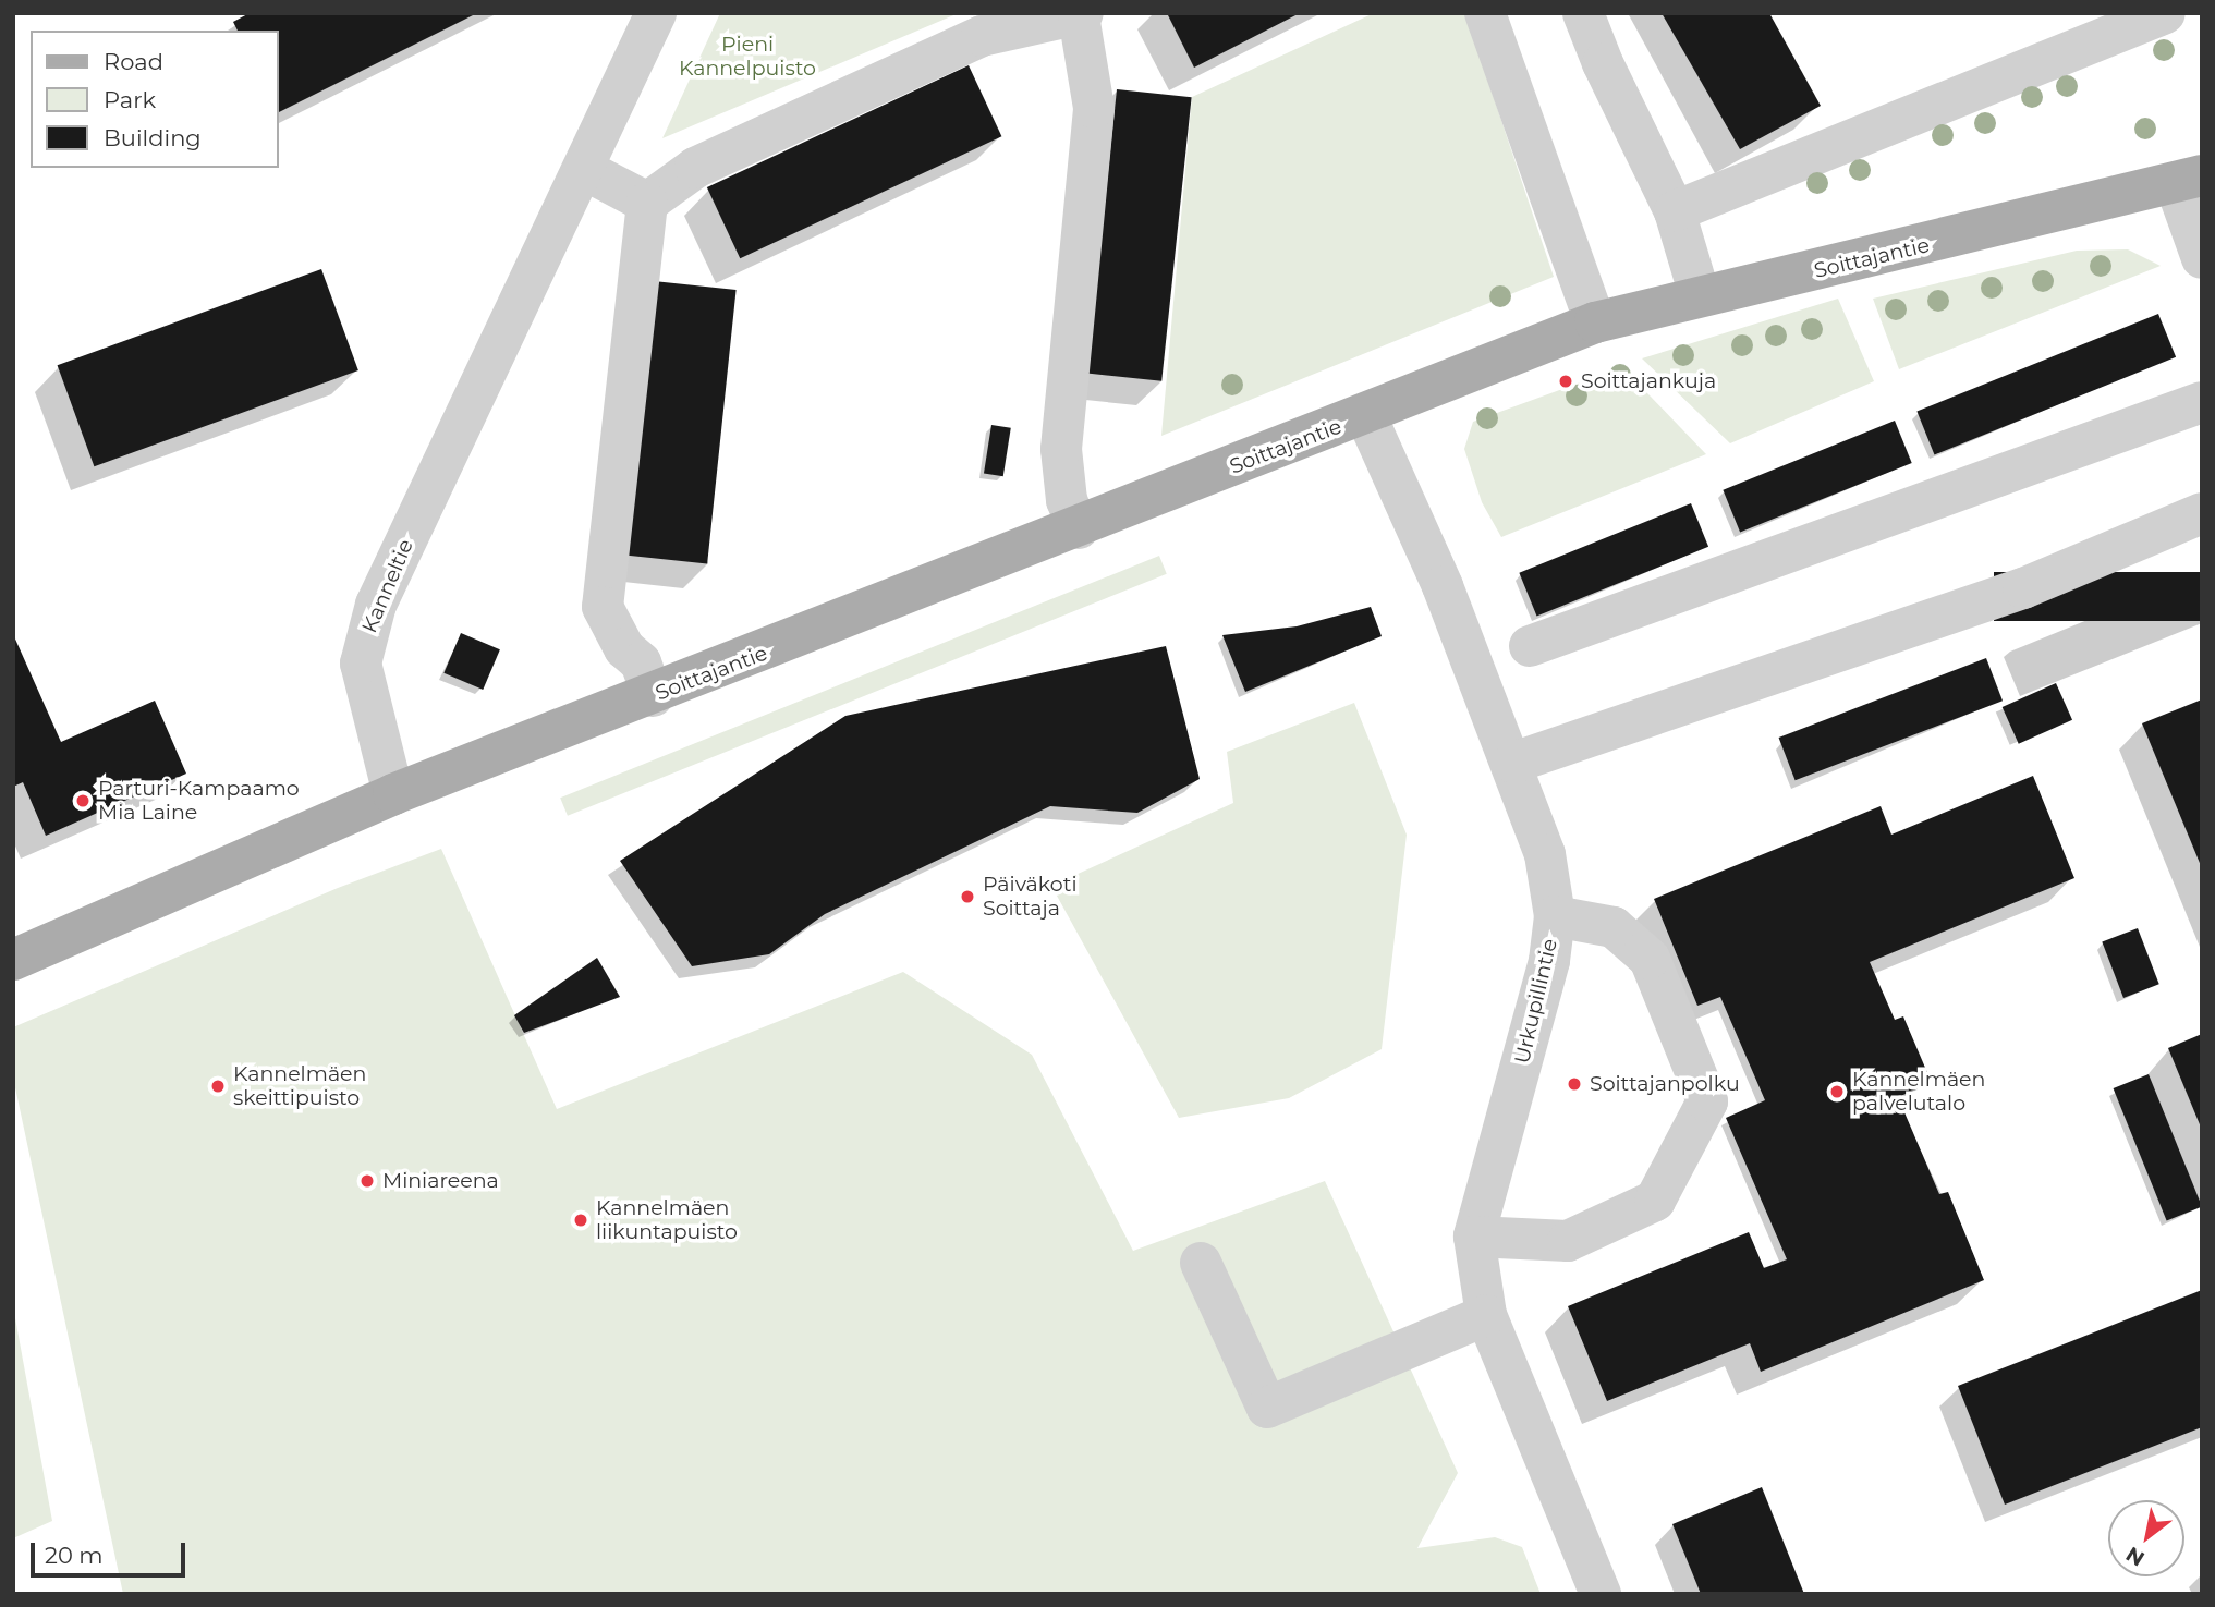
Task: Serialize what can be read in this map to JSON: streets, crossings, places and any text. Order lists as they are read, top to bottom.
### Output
{
  "streets": {
    "main road": ["Soittajantie"],
    "street": ["Kanneltie", "Urkupillintie"]
  },
  "crossings": [
    ["Soittajantie", "Kanneltie"],
    ["Soittajantie", "Urkupillintie"]
  ],
  "parks": ["Pieni Kannelpuisto"],
  "places": [
    "Soittajankuja",
    "Parturi-Kampaamo Mia Laine",
    "Päiväkoti Soittaja",
    "Soittajanpolku",
    "Kannelmäen skeittipuisto",
    "Kannelmäen palvelutalo",
    "Miniareena",
    "Kannelmäen liikuntapuisto"
  ],
  "legend": ["Road", "Park", "Building"],
  "scale_bar": "20 m",
  "north": "bottom left"
}
